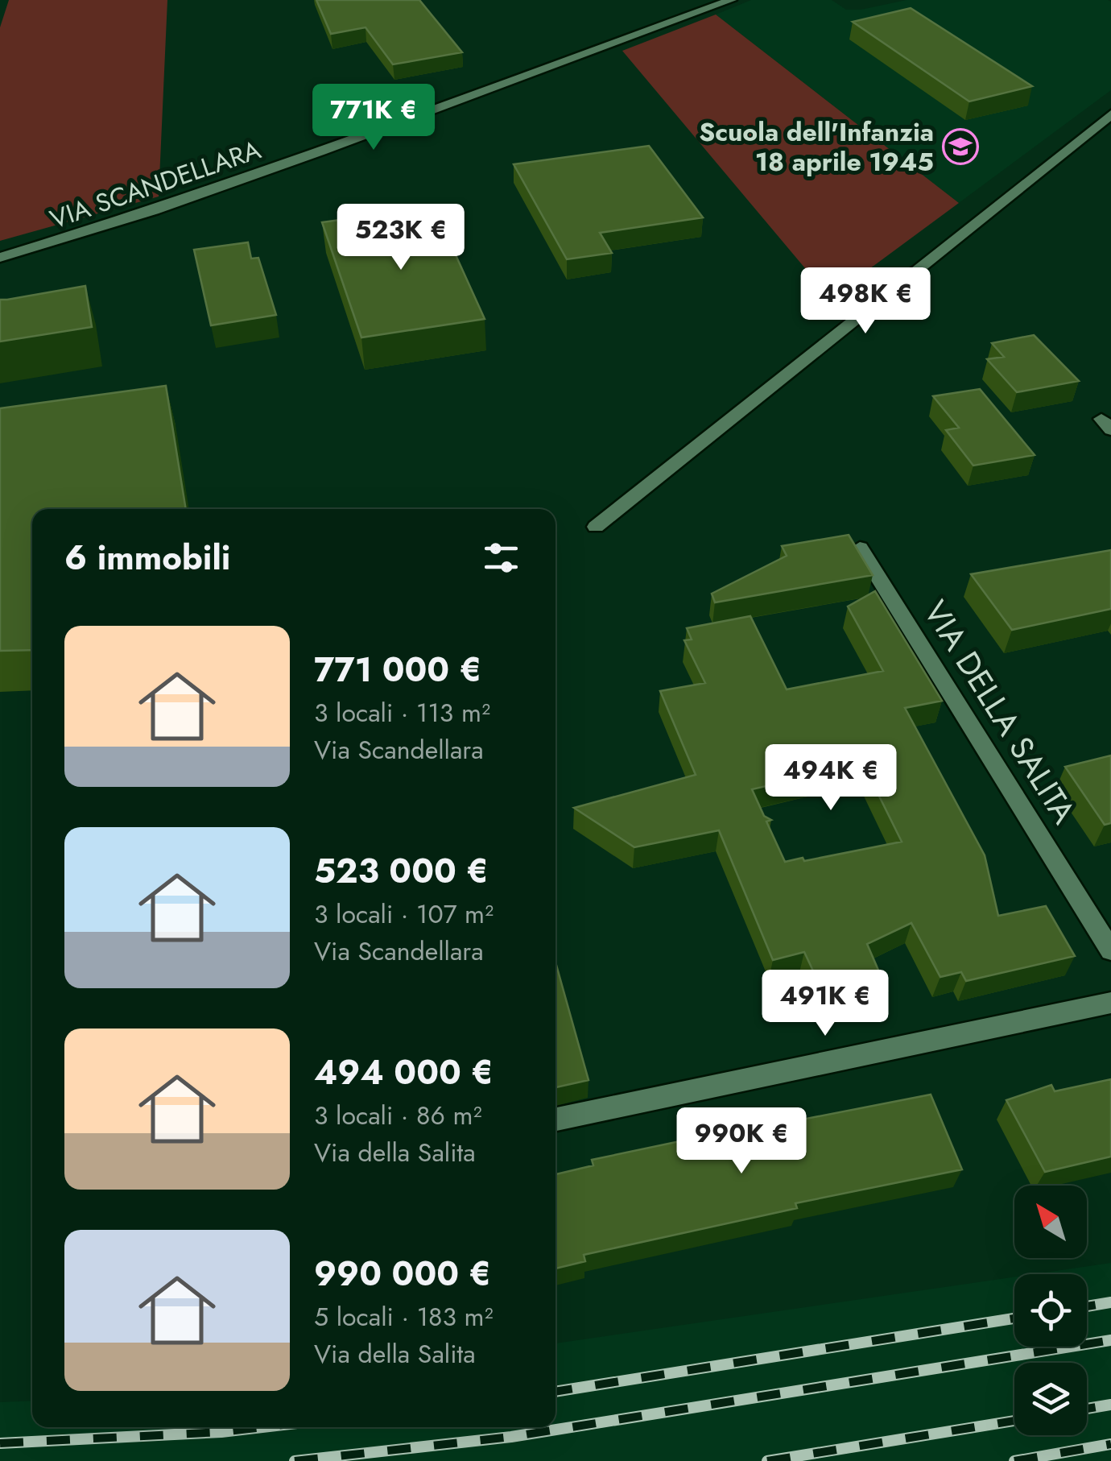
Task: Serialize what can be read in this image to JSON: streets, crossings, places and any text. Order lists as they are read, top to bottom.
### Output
{
  "streets": {
    "street": ["VIA SCANDELLARA", "VIA DELLA SALITA"]
  },
  "places": {
    "school or university": ["Scuola dell'Infanzia 18 aprile 1945"]
  },
  "north": "top left",
  "page": {
    "price": [
      "771K €",
      "523K €",
      "498K €",
      "494K €",
      "491K €",
      "990K €"
    ],
    "heading": "6 immobili",
    "list": [
      {
        "name": "771 000 €",
        "note": "3 locali · 113 m² · Via Scandellara"
      },
      {
        "name": "523 000 €",
        "note": "3 locali · 107 m² · Via Scandellara"
      },
      {
        "name": "494 000 €",
        "note": "3 locali · 86 m² · Via della Salita"
      },
      {
        "name": "990 000 €",
        "note": "5 locali · 183 m² · Via della Salita"
      }
    ]
  }
}
